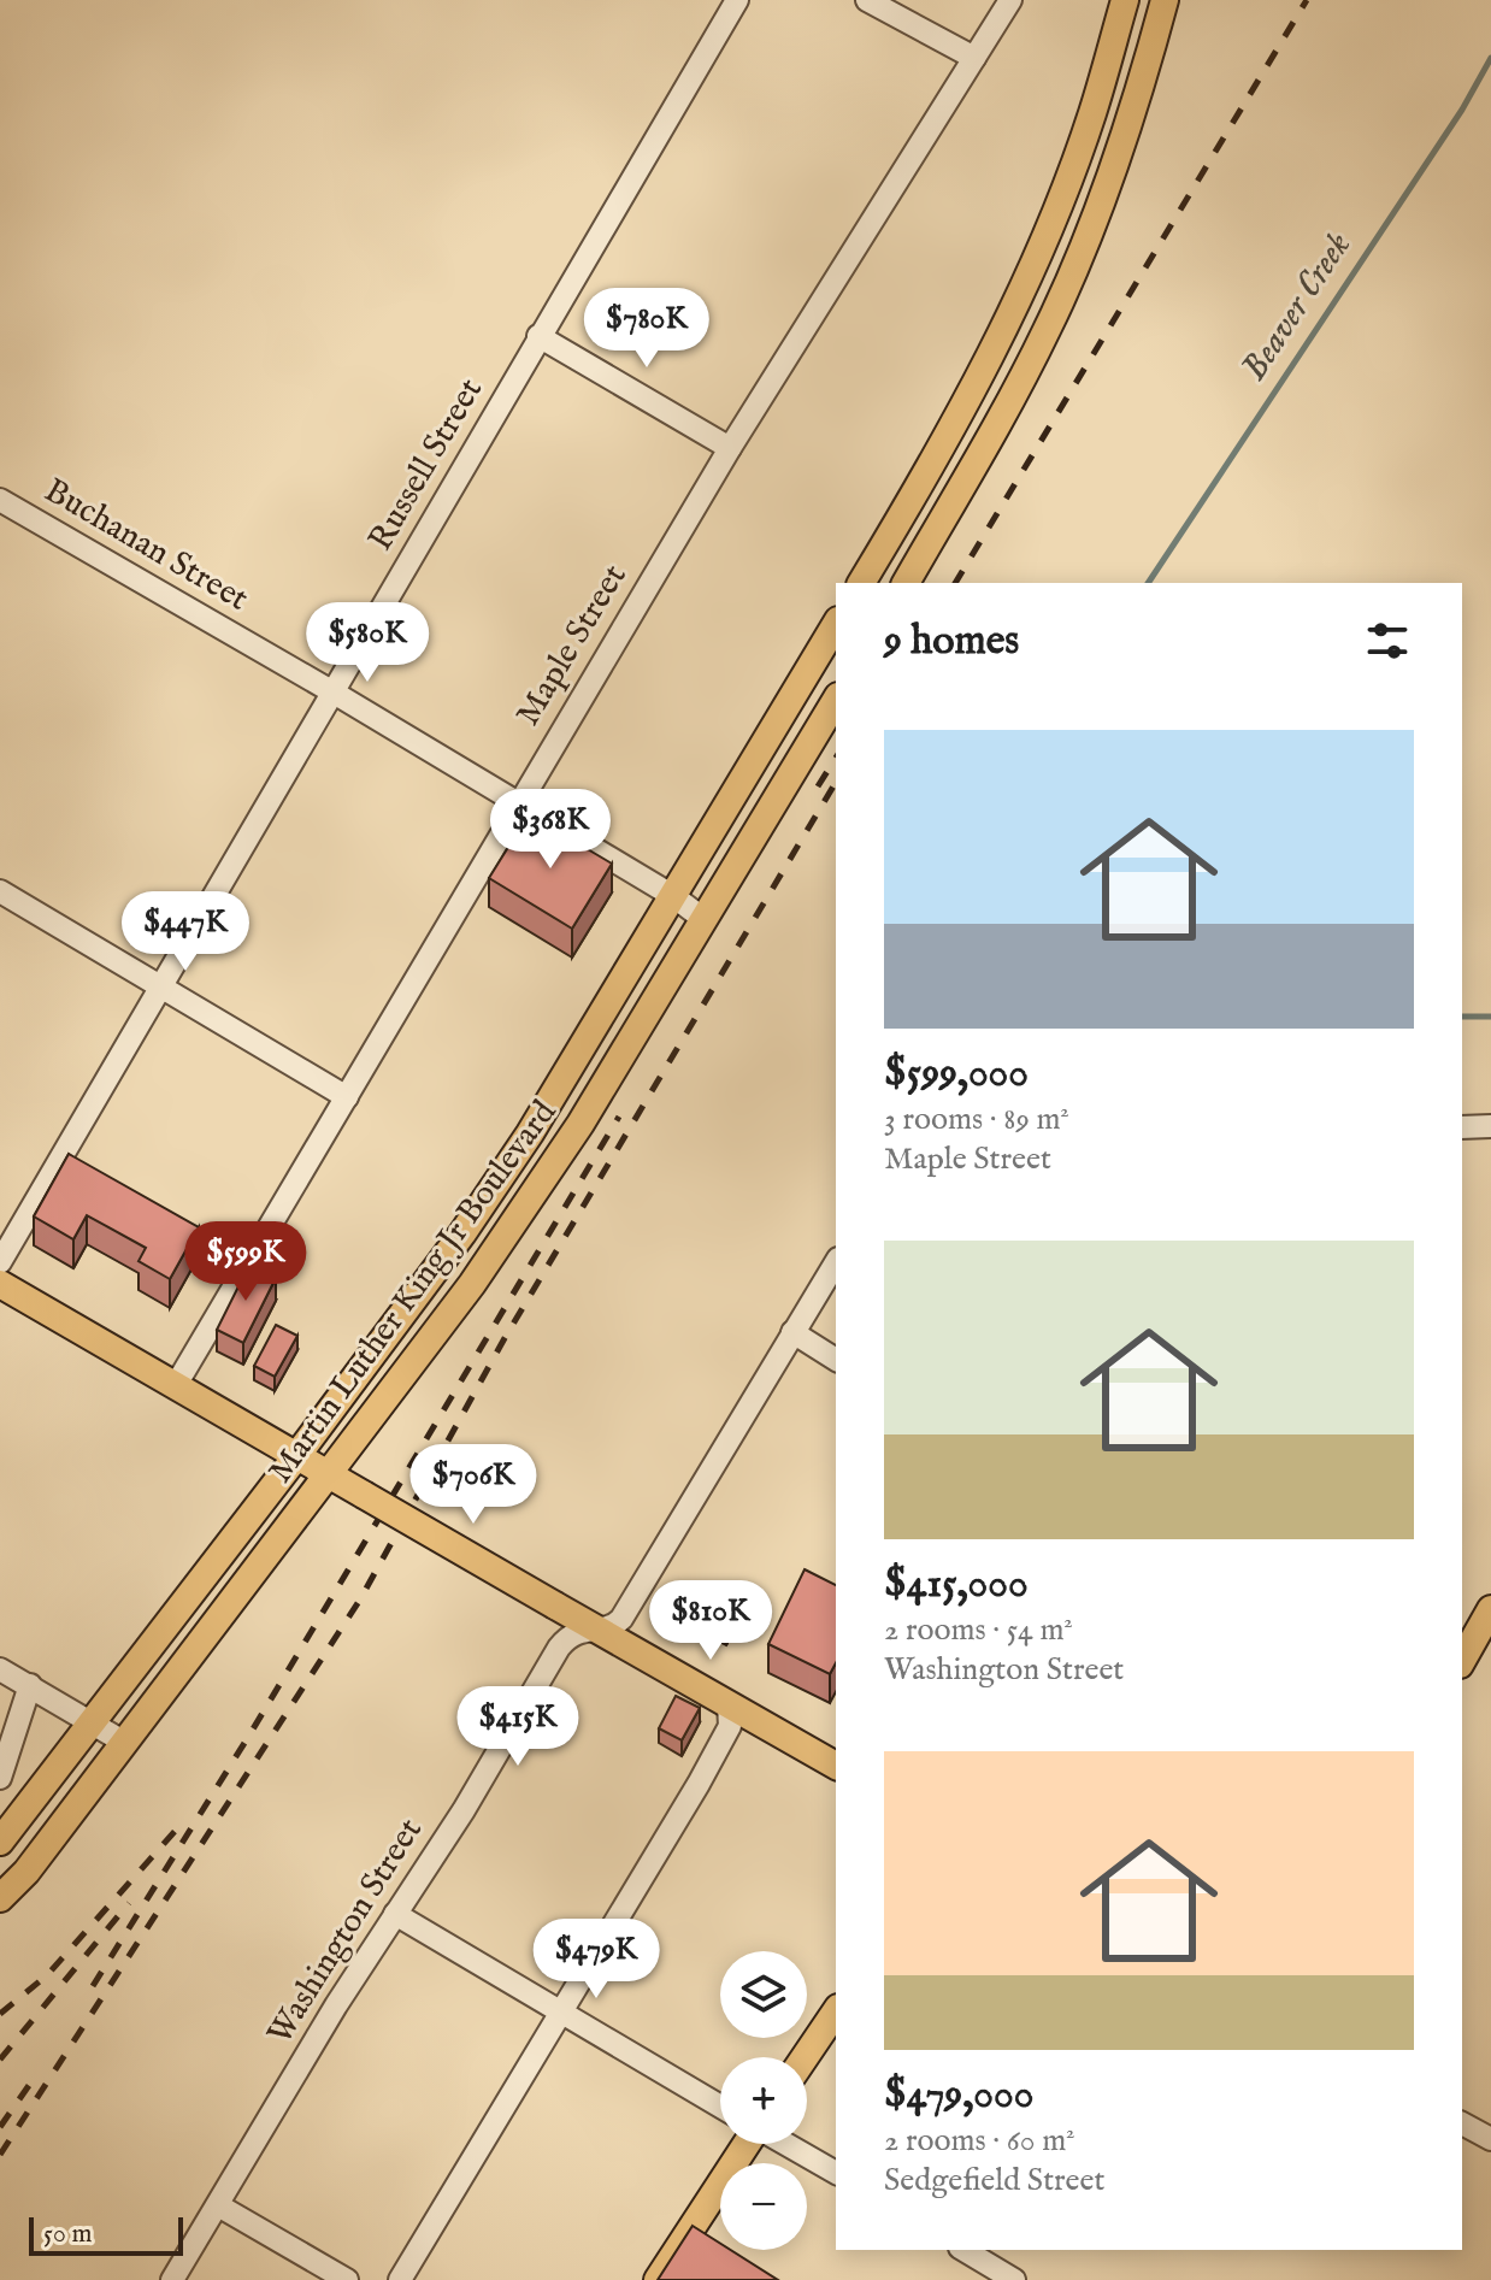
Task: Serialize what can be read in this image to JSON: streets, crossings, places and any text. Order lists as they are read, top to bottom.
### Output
{
  "streets": {
    "main road": ["Martin Luther King Jr Boulevard"],
    "street": [
      "Russell Street",
      "Buchanan Street",
      "Maple Street",
      "Washington Street"
    ]
  },
  "crossings": [
    ["Russell Street", "Buchanan Street"],
    ["Buchanan Street", "Maple Street"],
    ["Buchanan Street", "Martin Luther King Jr Boulevard"]
  ],
  "water": ["Beaver Creek"],
  "scale_bar": "50 m",
  "page": {
    "price": [
      "$780K",
      "$580K",
      "$368K",
      "$447K",
      "$599K",
      "$706K",
      "$810K",
      "$415K",
      "$479K"
    ],
    "heading": "9 homes",
    "list": [
      {
        "name": "$599,000",
        "note": "3 rooms · 89 m² · Maple Street"
      },
      {
        "name": "$415,000",
        "note": "2 rooms · 54 m² · Washington Street"
      },
      {
        "name": "$479,000",
        "note": "2 rooms · 60 m² · Sedgefield Street"
      }
    ],
    "map_buttons": ["+", "−"],
    "scale": "50 m"
  }
}
